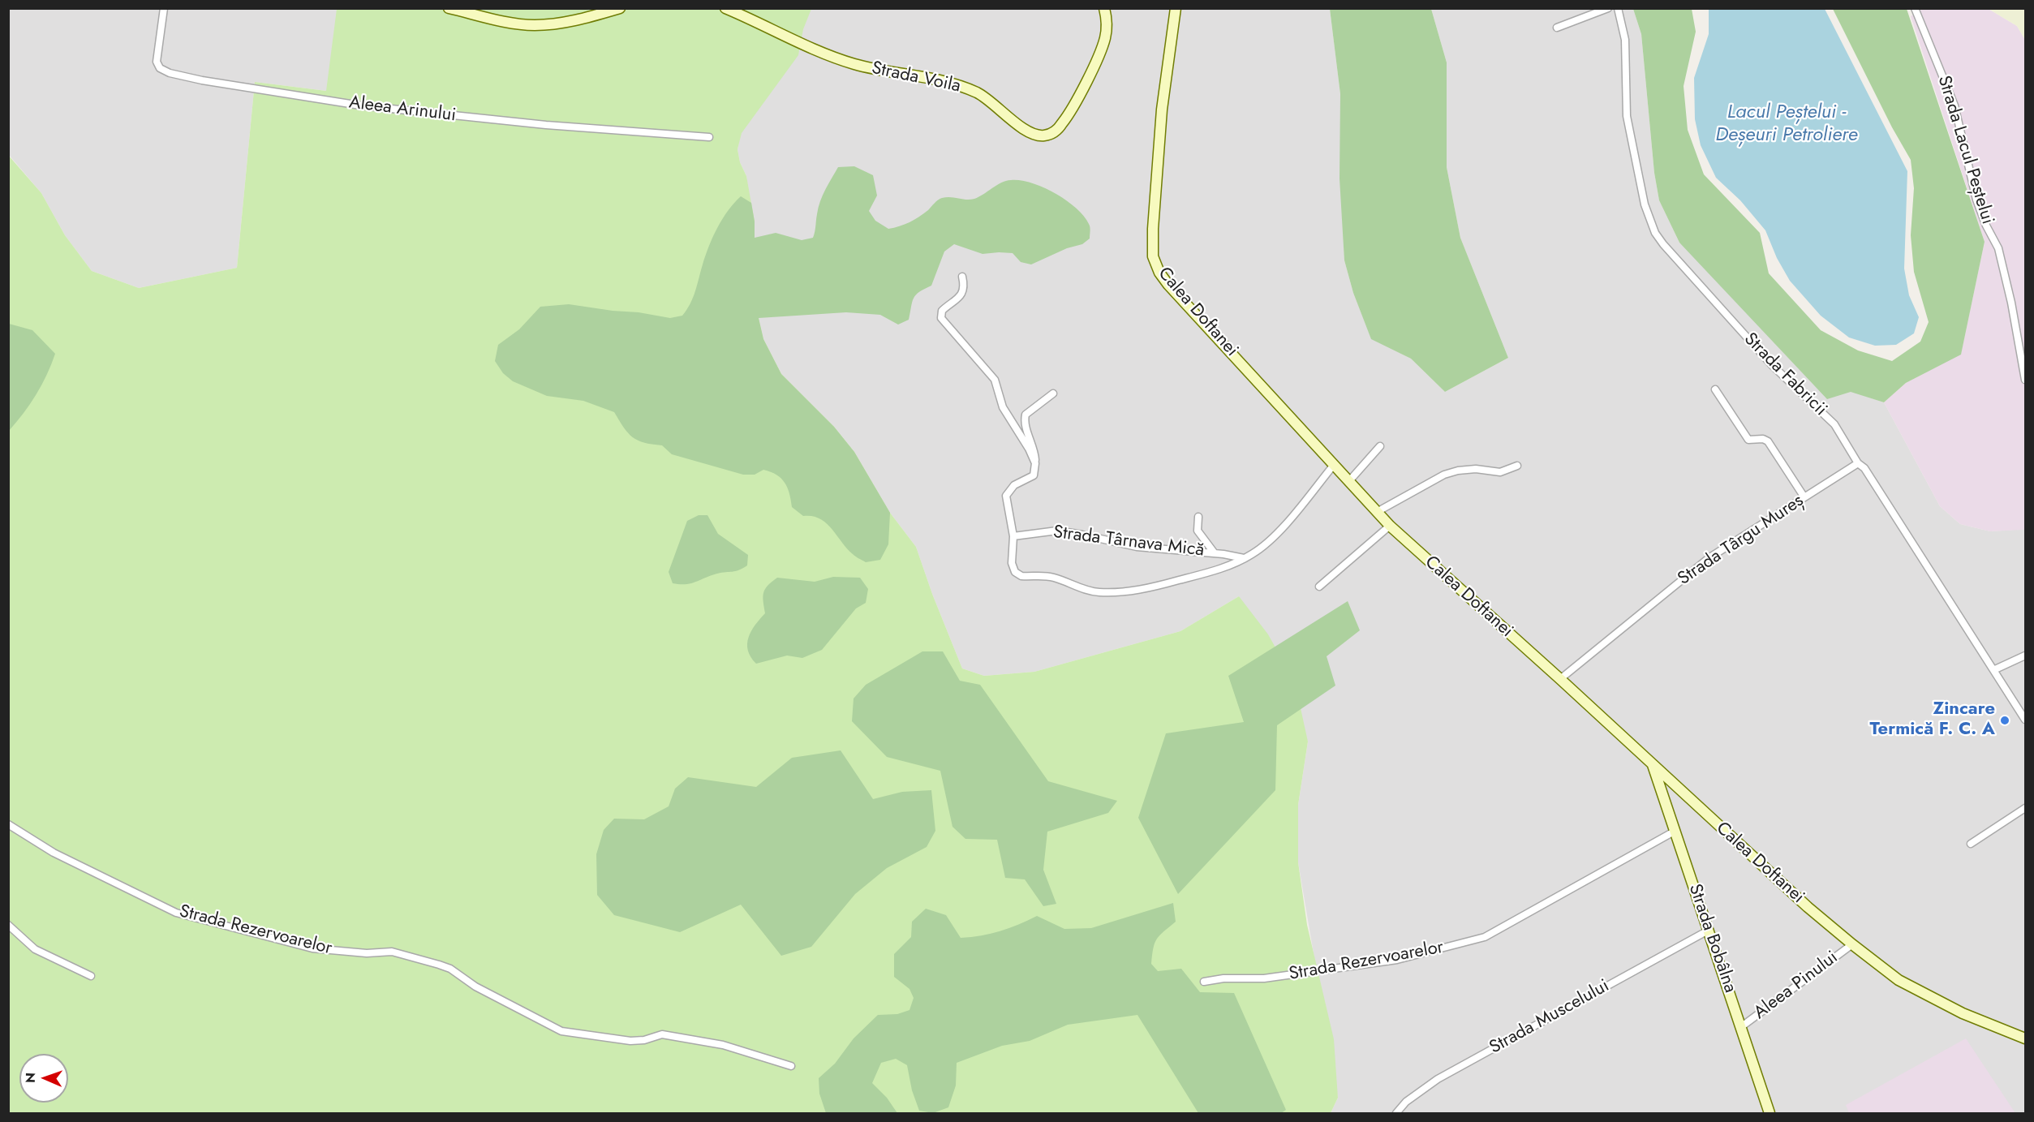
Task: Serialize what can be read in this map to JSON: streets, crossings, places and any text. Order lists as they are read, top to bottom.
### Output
{
  "streets": {
    "main road": ["Strada Voila", "Calea Doftanei", "Strada Bobâlna"],
    "street": [
      "Aleea Arinului",
      "Strada Lacul Peștelui",
      "Strada Fabricii",
      "Strada Târgu Mureș",
      "Strada Târnava Mică",
      "Strada Rezervoarelor",
      "Aleea Pinului",
      "Strada Muscelului"
    ]
  },
  "crossings": [
    ["Calea Doftanei", "Strada Târgu Mureș"],
    ["Calea Doftanei", "Strada Bobâlna"],
    ["Calea Doftanei", "Aleea Pinului"],
    ["Strada Fabricii", "Strada Târgu Mureș"],
    ["Strada Rezervoarelor", "Strada Bobâlna"],
    ["Strada Bobâlna", "Aleea Pinului"],
    ["Strada Bobâlna", "Strada Muscelului"]
  ],
  "water": ["Lacul Peștelui - Deșeuri Petroliere"],
  "places": ["Zincare Termică F. C. A"],
  "north": "left"
}
